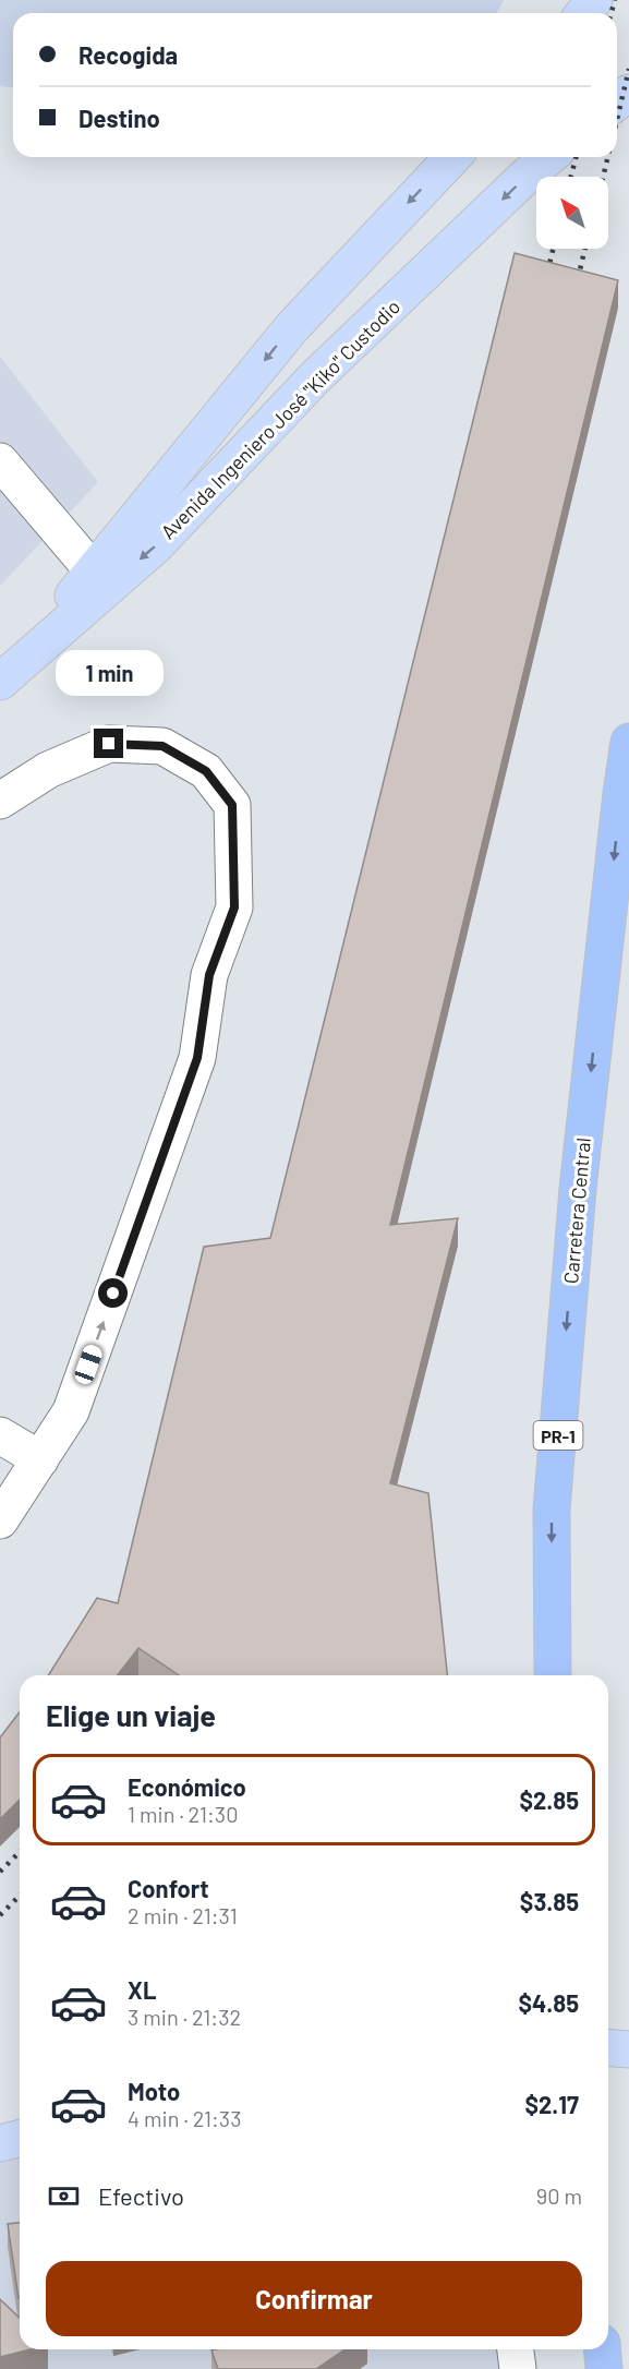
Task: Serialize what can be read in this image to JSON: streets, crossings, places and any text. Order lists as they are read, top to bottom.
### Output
{
  "streets": {
    "highway": ["Carretera Central", "PR-1"],
    "main road": ["Avenida Ingeniero José \"Kiko\" Custodio"]
  },
  "one_way": ["Carretera Central"],
  "north": "top left",
  "page": {
    "banner": ["Recogida", "Destino"],
    "bubble": "1 min",
    "heading": "Elige un viaje",
    "list": [
      {
        "name": "Económico",
        "note": "1 min · 21:30",
        "value": "$2.85"
      },
      {
        "name": "Confort",
        "note": "2 min · 21:31",
        "value": "$3.85"
      },
      {
        "name": "XL",
        "note": "3 min · 21:32",
        "value": "$4.85"
      },
      {
        "name": "Moto",
        "note": "4 min · 21:33",
        "value": "$2.17"
      }
    ],
    "pay": ["Efectivo", "90 m"],
    "buttons": "Confirmar"
  }
}
